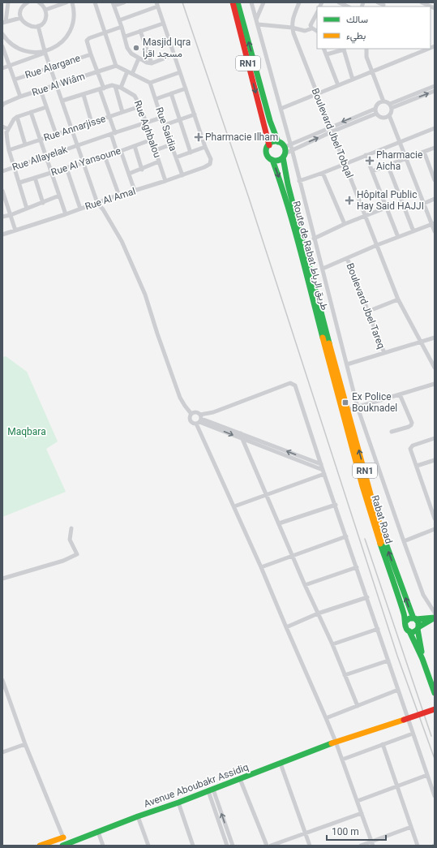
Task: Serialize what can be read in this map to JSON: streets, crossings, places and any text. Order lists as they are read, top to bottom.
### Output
{
  "streets": {
    "main road": ["RN1", "Route de Rabat طريق الرباط", "Avenue Aboubakr Assidiq"],
    "street": [
      "Rue Alargane",
      "Rue Al Wiâm",
      "Rue Annarjisse",
      "Rue Aghbalou",
      "Rue Saidia",
      "Boulevard Jbel Tobqal",
      "Rue Allayelak",
      "Rue Al Yansoune",
      "Rue Al Amal",
      "Boulevard Jbel Tareq"
    ]
  },
  "crossings": [
    ["RN1", "Route de Rabat طريق الرباط"],
    ["Rue Annarjisse", "Rue Aghbalou"],
    ["Rue Aghbalou", "Rue Allayelak"],
    ["Rue Aghbalou", "Rue Al Yansoune"],
    ["Rue Aghbalou", "Rue Al Amal"],
    ["Rue Saidia", "Rue Allayelak"],
    ["Rue Saidia", "Rue Al Amal"]
  ],
  "parks": ["Maqbara"],
  "places": {
    "other": ["Masjid Iqra مسجد اقرأ"],
    "health": ["Pharmacie Ilham", "Pharmacie Aicha", "Hôpital Public Hay Said HAJJI"],
    "transit": ["Ex Police Bouknadel"]
  },
  "legend": ["سالك", "بطيء"],
  "scale_bar": "100 m"
}
